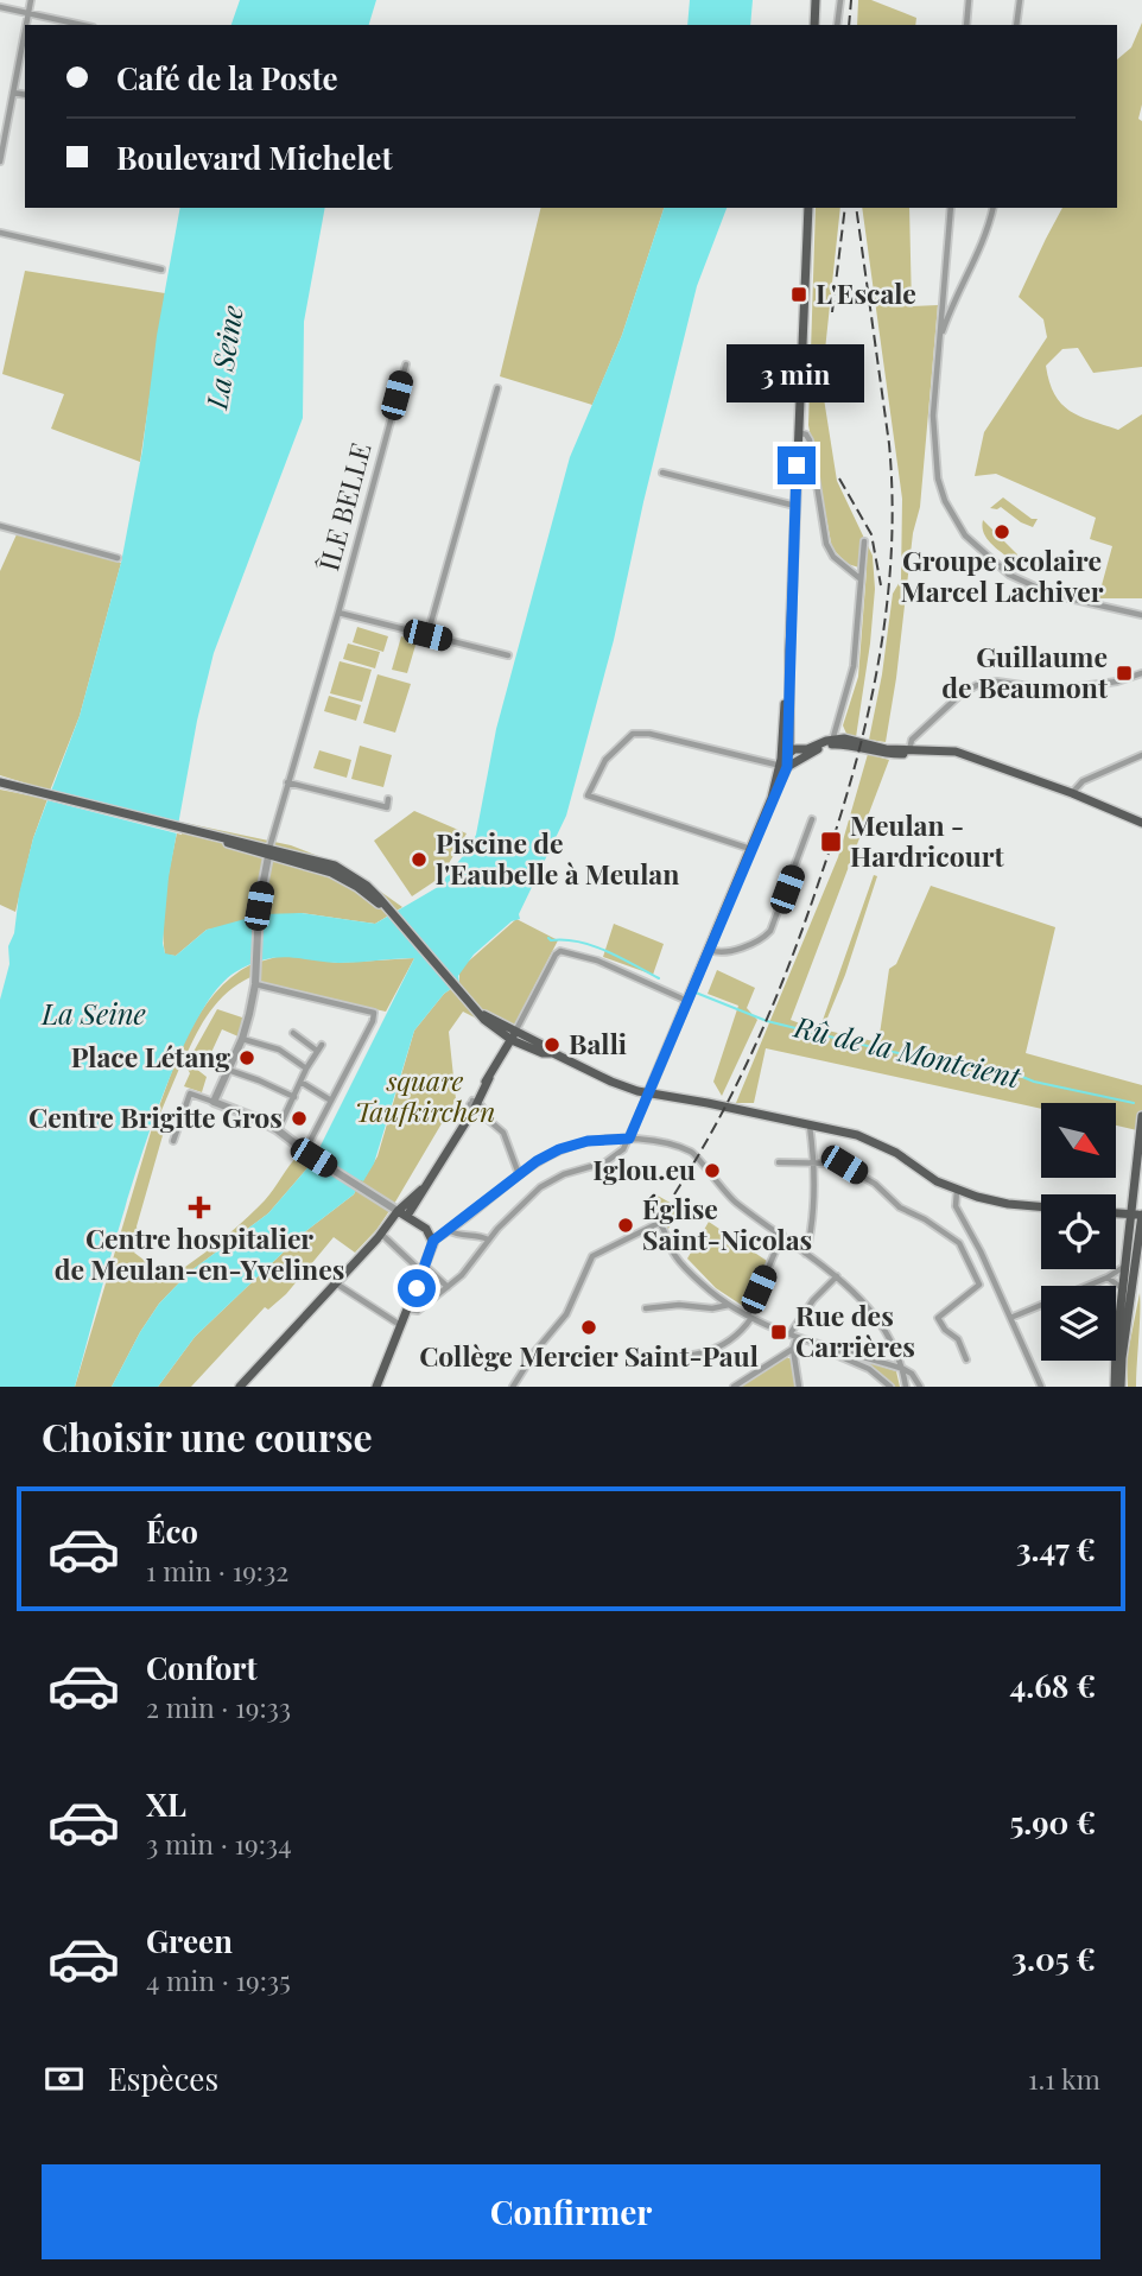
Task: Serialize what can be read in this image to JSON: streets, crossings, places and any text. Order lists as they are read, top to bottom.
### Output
{
  "streets": {
    "street": ["ÎLE BELLE"]
  },
  "water": ["La Seine", "Rû de la Montcient"],
  "parks": ["square Taufkirchen"],
  "places": {
    "transit": [
      "L'Escale",
      "Guillaume de Beaumont",
      "Meulan - Hardricourt",
      "Rue des Carrières"
    ],
    "other": [
      "Groupe scolaire Marcel Lachiver",
      "Piscine de l'Eaubelle à Meulan",
      "Balli",
      "Place Létang",
      "Centre Brigitte Gros",
      "Iglou.eu",
      "Église Saint-Nicolas",
      "Collège Mercier Saint-Paul"
    ],
    "health": ["Centre hospitalier de Meulan-en-Yvelines"]
  },
  "north": "bottom right",
  "page": {
    "banner": ["Café de la Poste", "Boulevard Michelet"],
    "bubble": "3 min",
    "heading": "Choisir une course",
    "list": [
      {
        "name": "Éco",
        "note": "1 min · 19:32",
        "value": "3.47 €"
      },
      {
        "name": "Confort",
        "note": "2 min · 19:33",
        "value": "4.68 €"
      },
      {
        "name": "XL",
        "note": "3 min · 19:34",
        "value": "5.90 €"
      },
      {
        "name": "Green",
        "note": "4 min · 19:35",
        "value": "3.05 €"
      }
    ],
    "pay": ["Espèces", "1.1 km"],
    "buttons": "Confirmer"
  }
}
